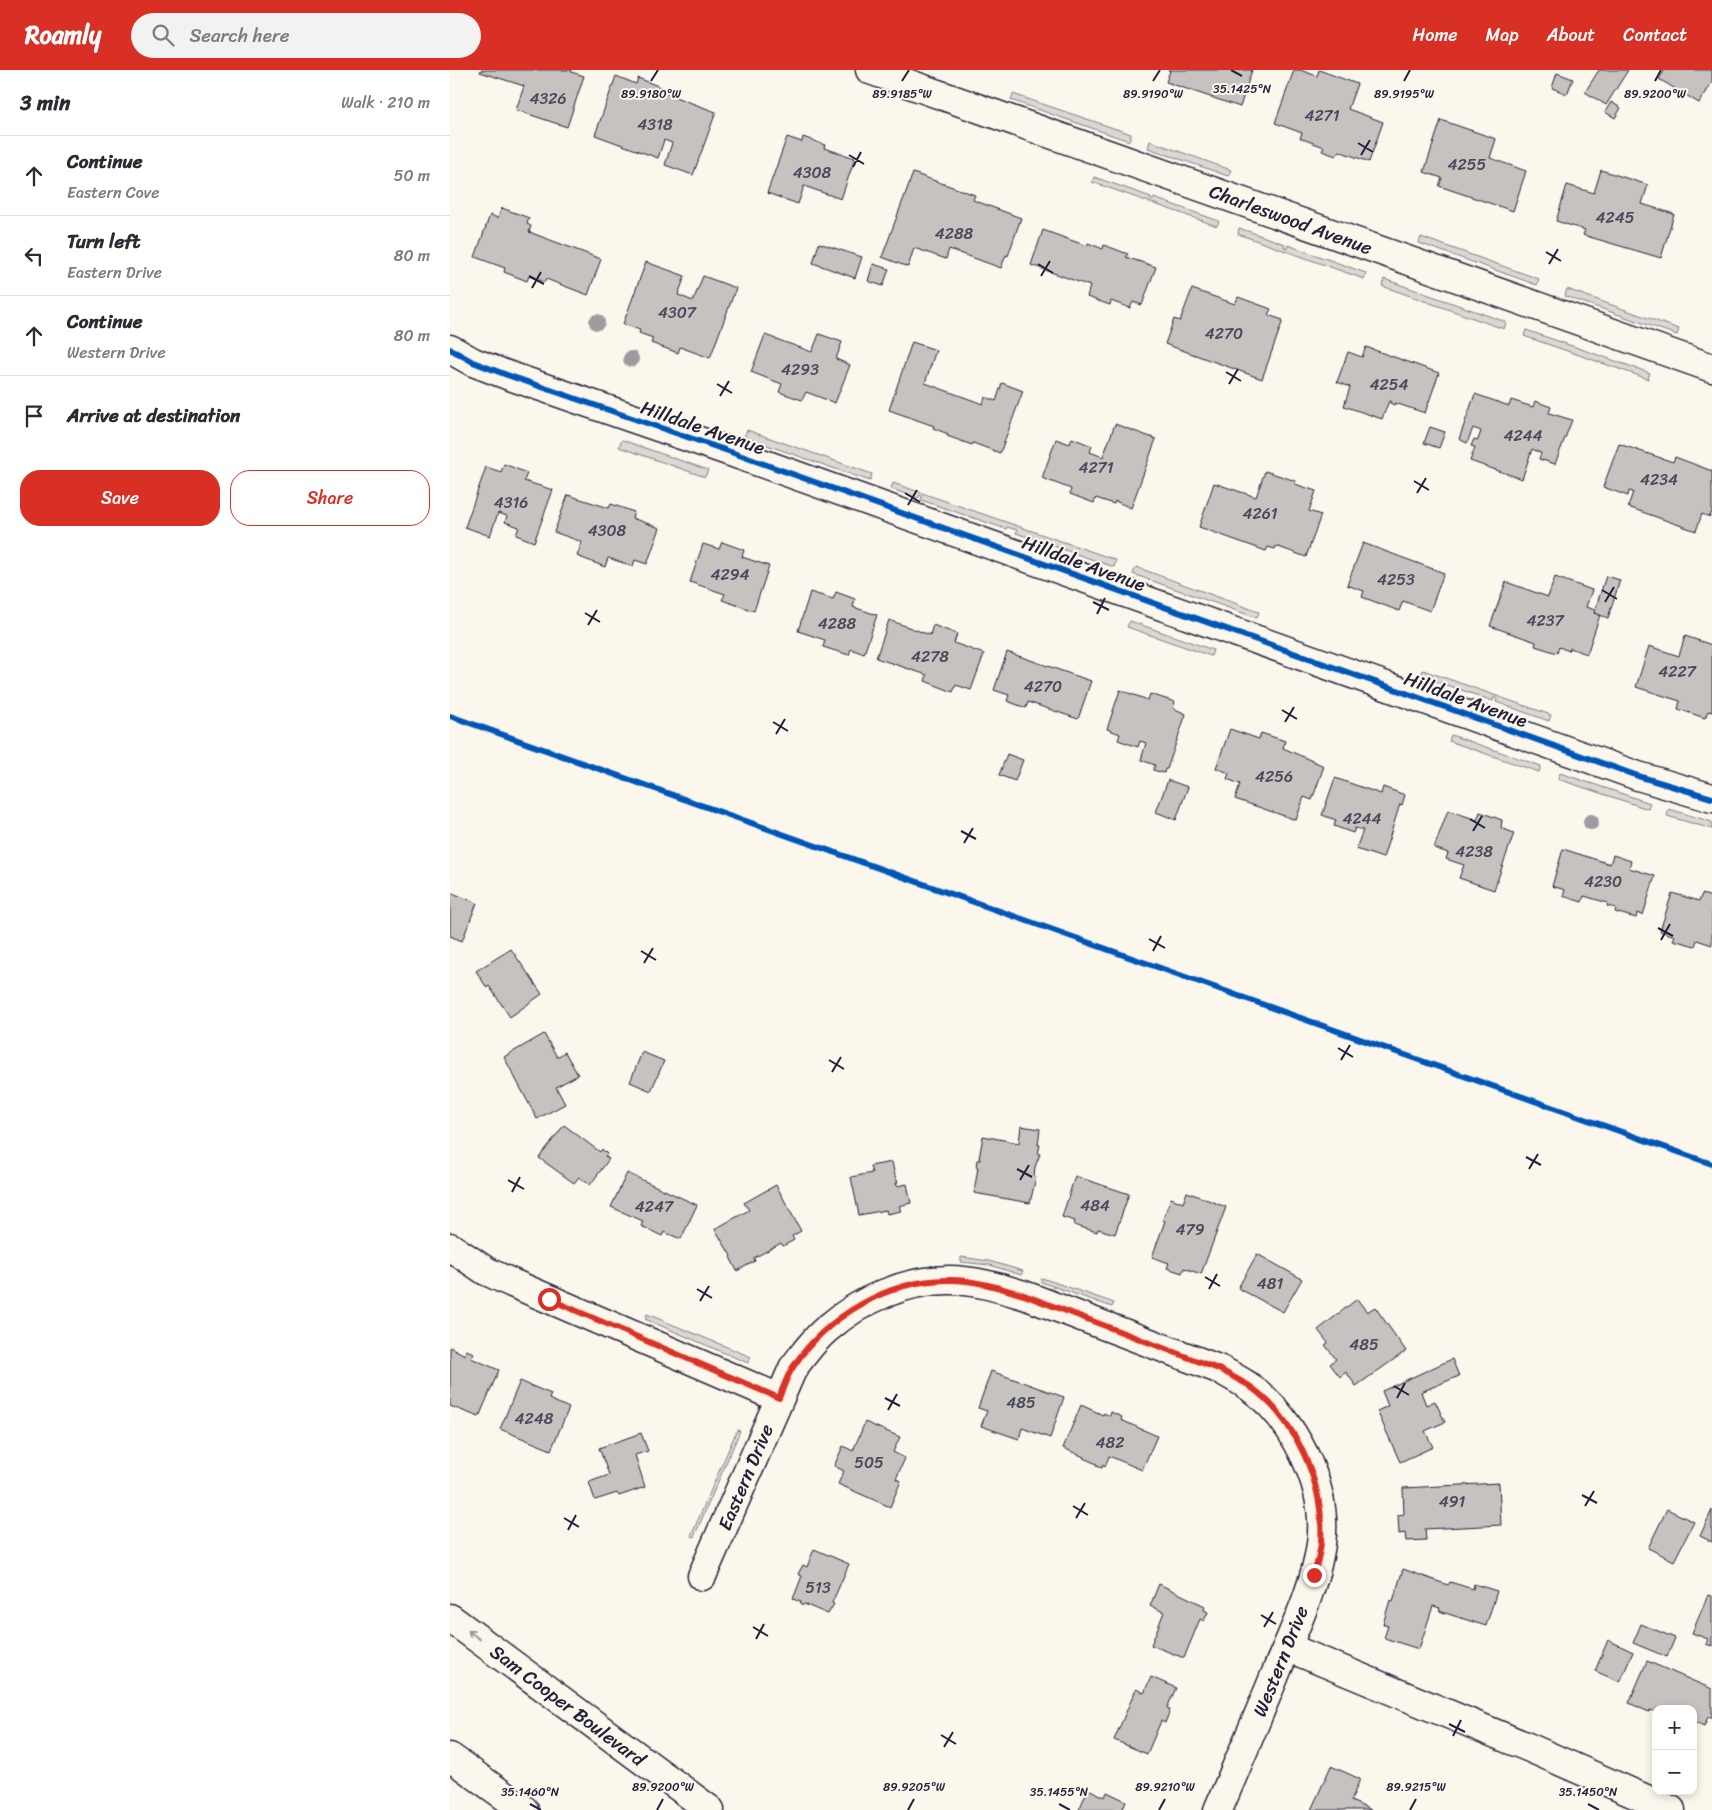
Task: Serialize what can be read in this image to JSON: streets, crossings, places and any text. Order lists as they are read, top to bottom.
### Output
{
  "streets": {
    "main road": [
      "Charleswood Avenue",
      "Hilldale Avenue",
      "Eastern Drive",
      "Western Drive",
      "Sam Cooper Boulevard"
    ]
  },
  "crossings": [
    ["Eastern Drive", "Western Drive"]
  ],
  "one_way": ["Sam Cooper Boulevard"],
  "house_numbers": [
    "4326",
    "4271",
    "4318",
    "4255",
    "4308",
    "4245",
    "4288",
    "4307",
    "4270",
    "4293",
    "4254",
    "4244",
    "4271",
    "4234",
    "4316",
    "4261",
    "4308",
    "4294",
    "4253",
    "4237",
    "4288",
    "4278",
    "4227",
    "4270",
    "4256",
    "4244",
    "4238",
    "4230",
    "484",
    "4247",
    "479",
    "481",
    "485",
    "485",
    "4248",
    "482",
    "505",
    "491",
    "513"
  ],
  "page": {
    "header": "Roamly",
    "search": "Search here",
    "nav": [
      "Home",
      "Map",
      "About",
      "Contact"
    ],
    "heading": ["3 min", "Walk · 210 m"],
    "list": [
      ["Continue", "Eastern Cove", "50 m"],
      ["Turn left", "Eastern Drive", "80 m"],
      ["Continue", "Western Drive", "80 m"],
      "Arrive at destination"
    ],
    "buttons": ["Save", "Share"],
    "map_buttons": ["+", "−"]
  },
  "coordinates": [
    "35.1425°N",
    "89.9180°W",
    "89.9185°W",
    "89.9190°W",
    "89.9195°W",
    "89.9200°W",
    "89.9205°W",
    "89.9210°W",
    "89.9215°W",
    "35.1460°N",
    "35.1455°N",
    "35.1450°N"
  ]
}
